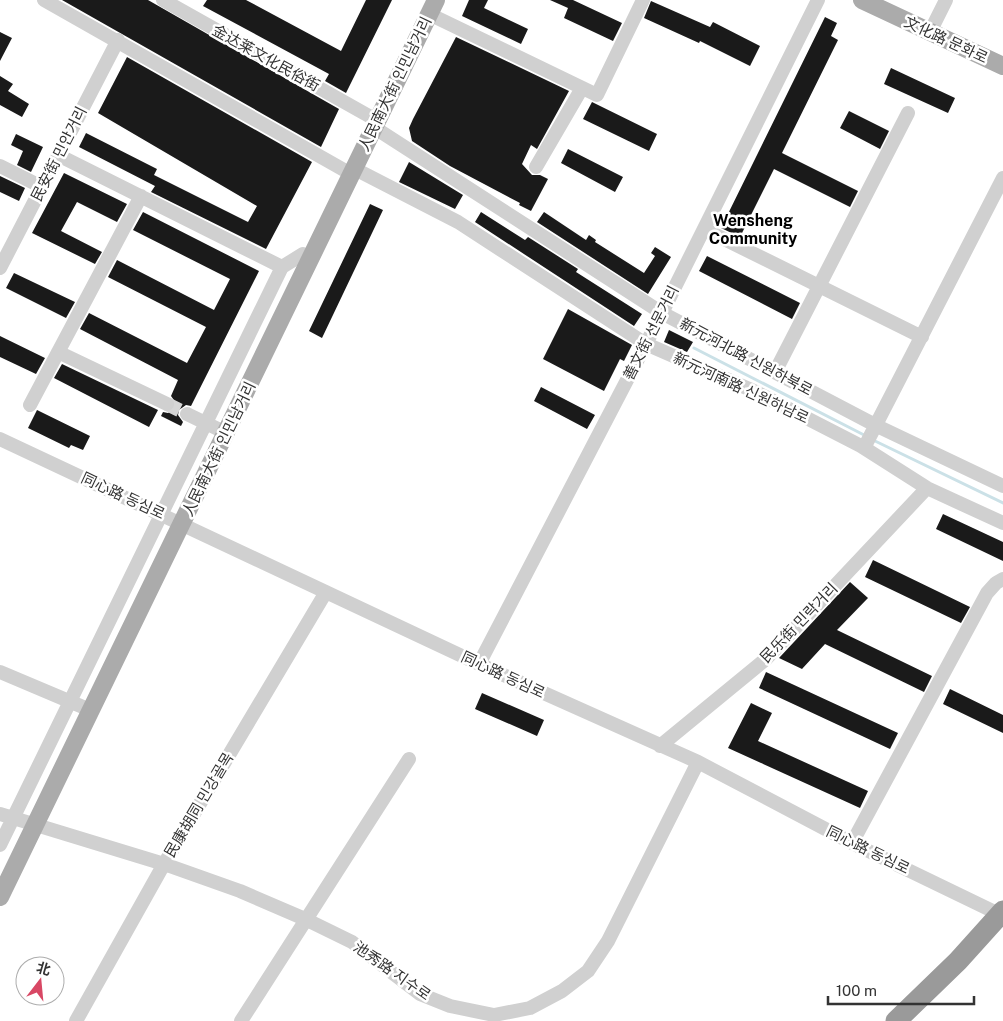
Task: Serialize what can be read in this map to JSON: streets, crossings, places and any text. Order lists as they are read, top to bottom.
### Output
{
  "streets": {
    "main road": ["文化路 문화로", "人民南大街 인민남거리"],
    "street": [
      "金达莱文化民俗街",
      "民安街 민안거리",
      "善文街 선문거리",
      "新元河北路 신원하북로",
      "新元河南路 신원하남로",
      "同心路 동심로",
      "民乐街 민락거리",
      "民康胡同 민강골목",
      "池秀路 지수로"
    ]
  },
  "crossings": [
    ["金达莱文化民俗街", "人民南大街 인민남거리"],
    ["金达莱文化民俗街", "新元河北路 신원하북로"],
    ["人民南大街 인민남거리", "新元河北路 신원하북로"],
    ["人民南大街 인민남거리", "新元河南路 신원하남로"],
    ["人民南大街 인민남거리", "同心路 동심로"],
    ["人民南大街 인민남거리", "池秀路 지수로"],
    ["民安街 민안거리", "新元河南路 신원하남로"],
    ["善文街 선문거리", "新元河北路 신원하북로"],
    ["善文街 선문거리", "新元河南路 신원하남로"],
    ["善文街 선문거리", "同心路 동심로"],
    ["新元河北路 신원하북로", "新元河南路 신원하남로"],
    ["新元河南路 신원하남로", "民乐街 민락거리"],
    ["同心路 동심로", "民乐街 민락거리"],
    ["同心路 동심로", "民康胡同 민강골목"],
    ["同心路 동심로", "池秀路 지수로"],
    ["民康胡同 민강골목", "池秀路 지수로"]
  ],
  "districts": ["Wensheng Community"],
  "scale_bar": "100 m",
  "north": "top"
}
